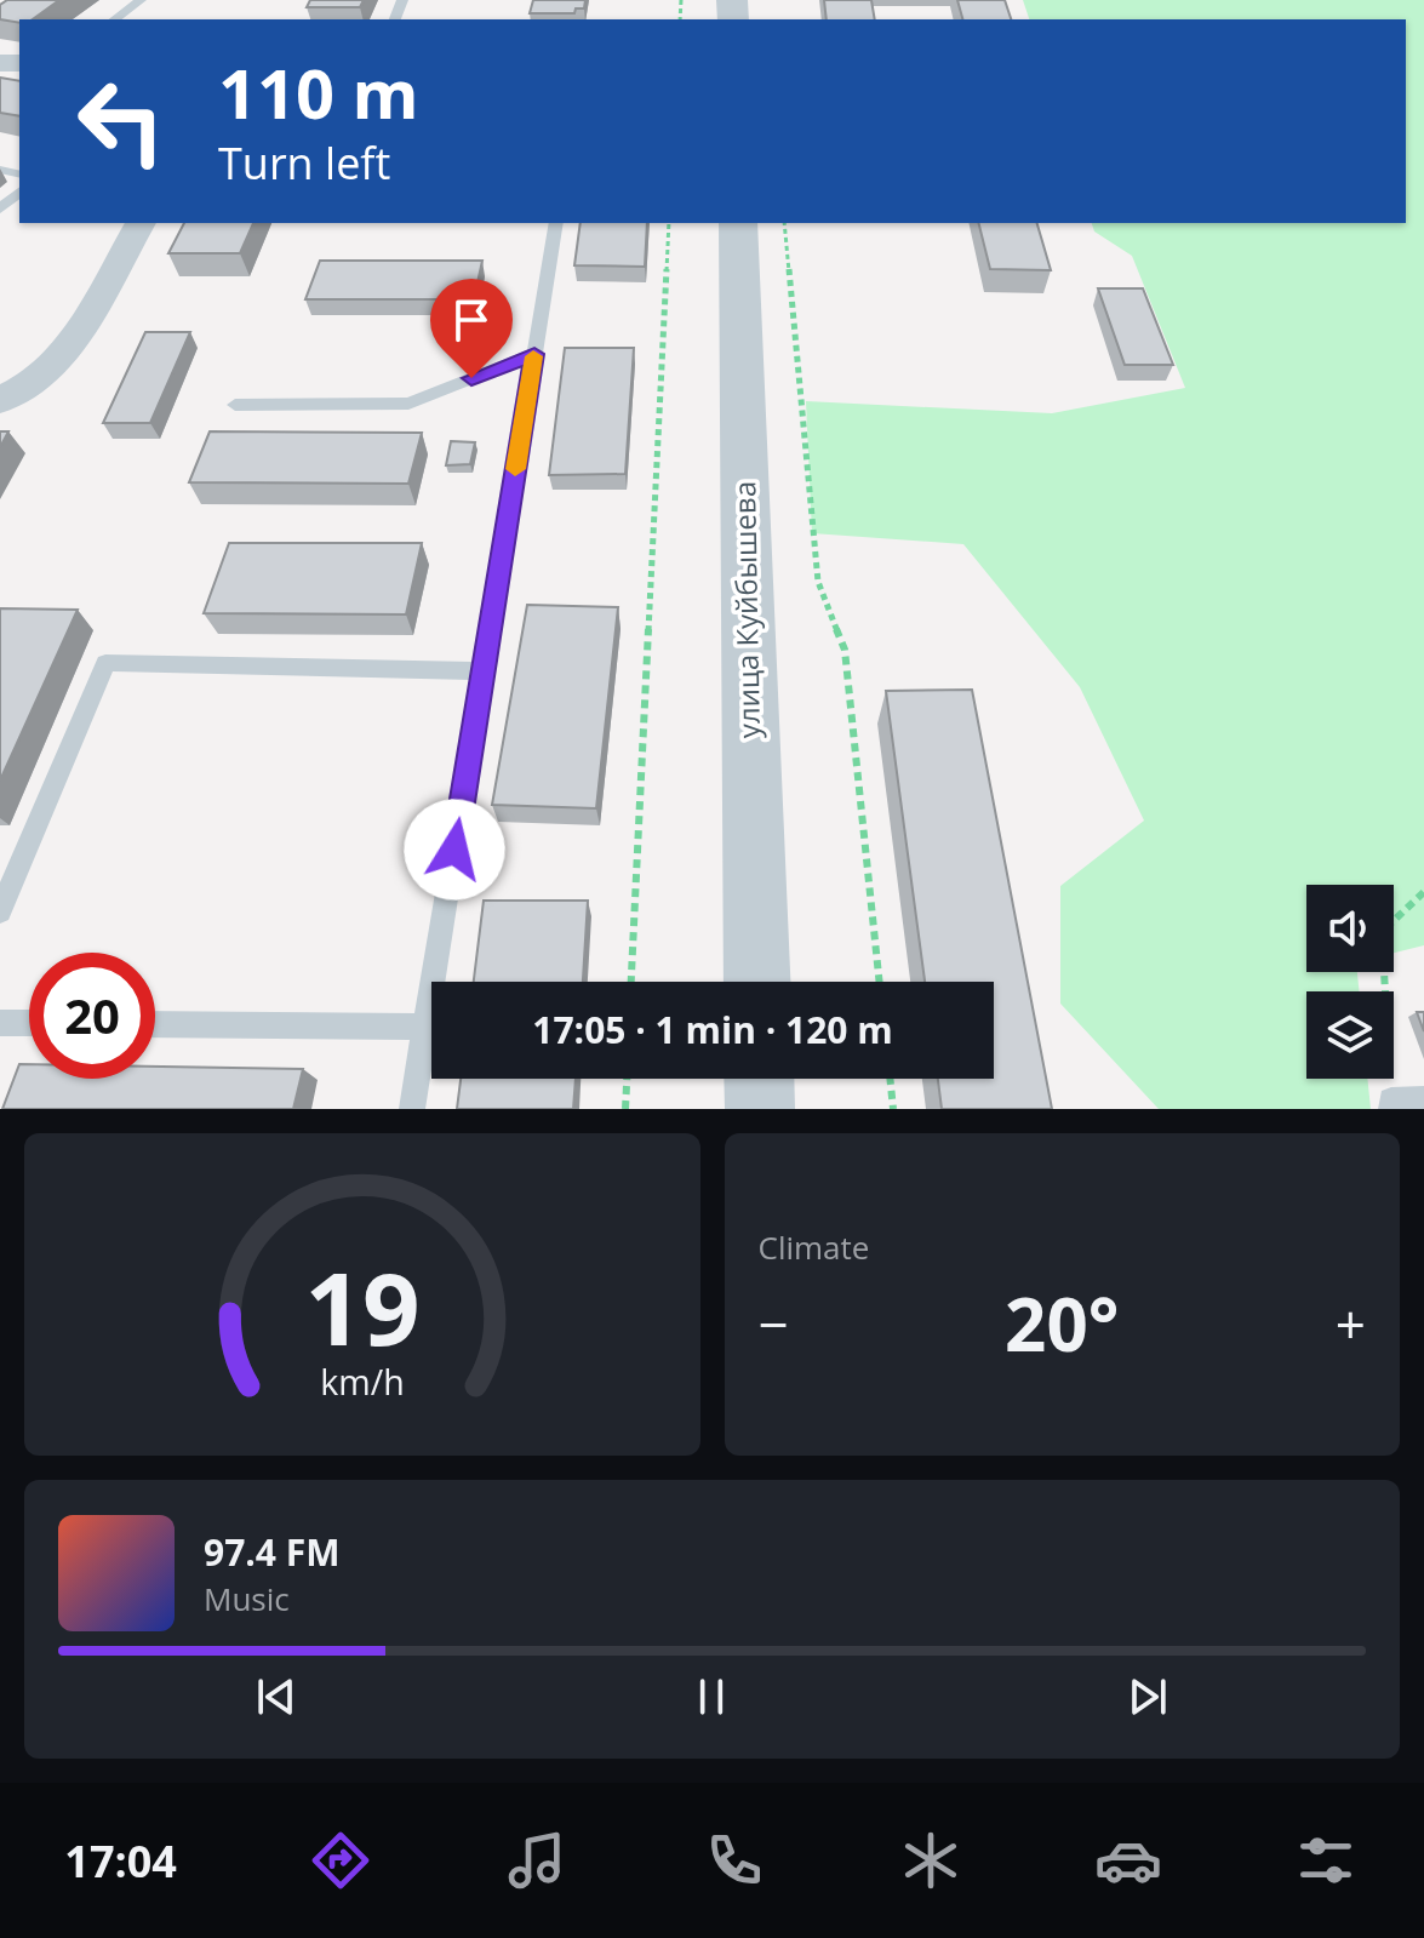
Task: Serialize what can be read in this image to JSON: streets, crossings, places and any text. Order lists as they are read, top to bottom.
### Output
{
  "streets": {
    "street": ["улица Куйбышева"]
  },
  "page": {
    "turn": ["110 m", "Turn left"],
    "limit": "20",
    "trip": "17:05 · 1 min · 120 m",
    "tile": "Climate",
    "heat": ["−", "20°", "+"],
    "song": ["97.4 FM", "Music"],
    "tabs": "17:04",
    "gauge": ["19", "km/h"]
  }
}
